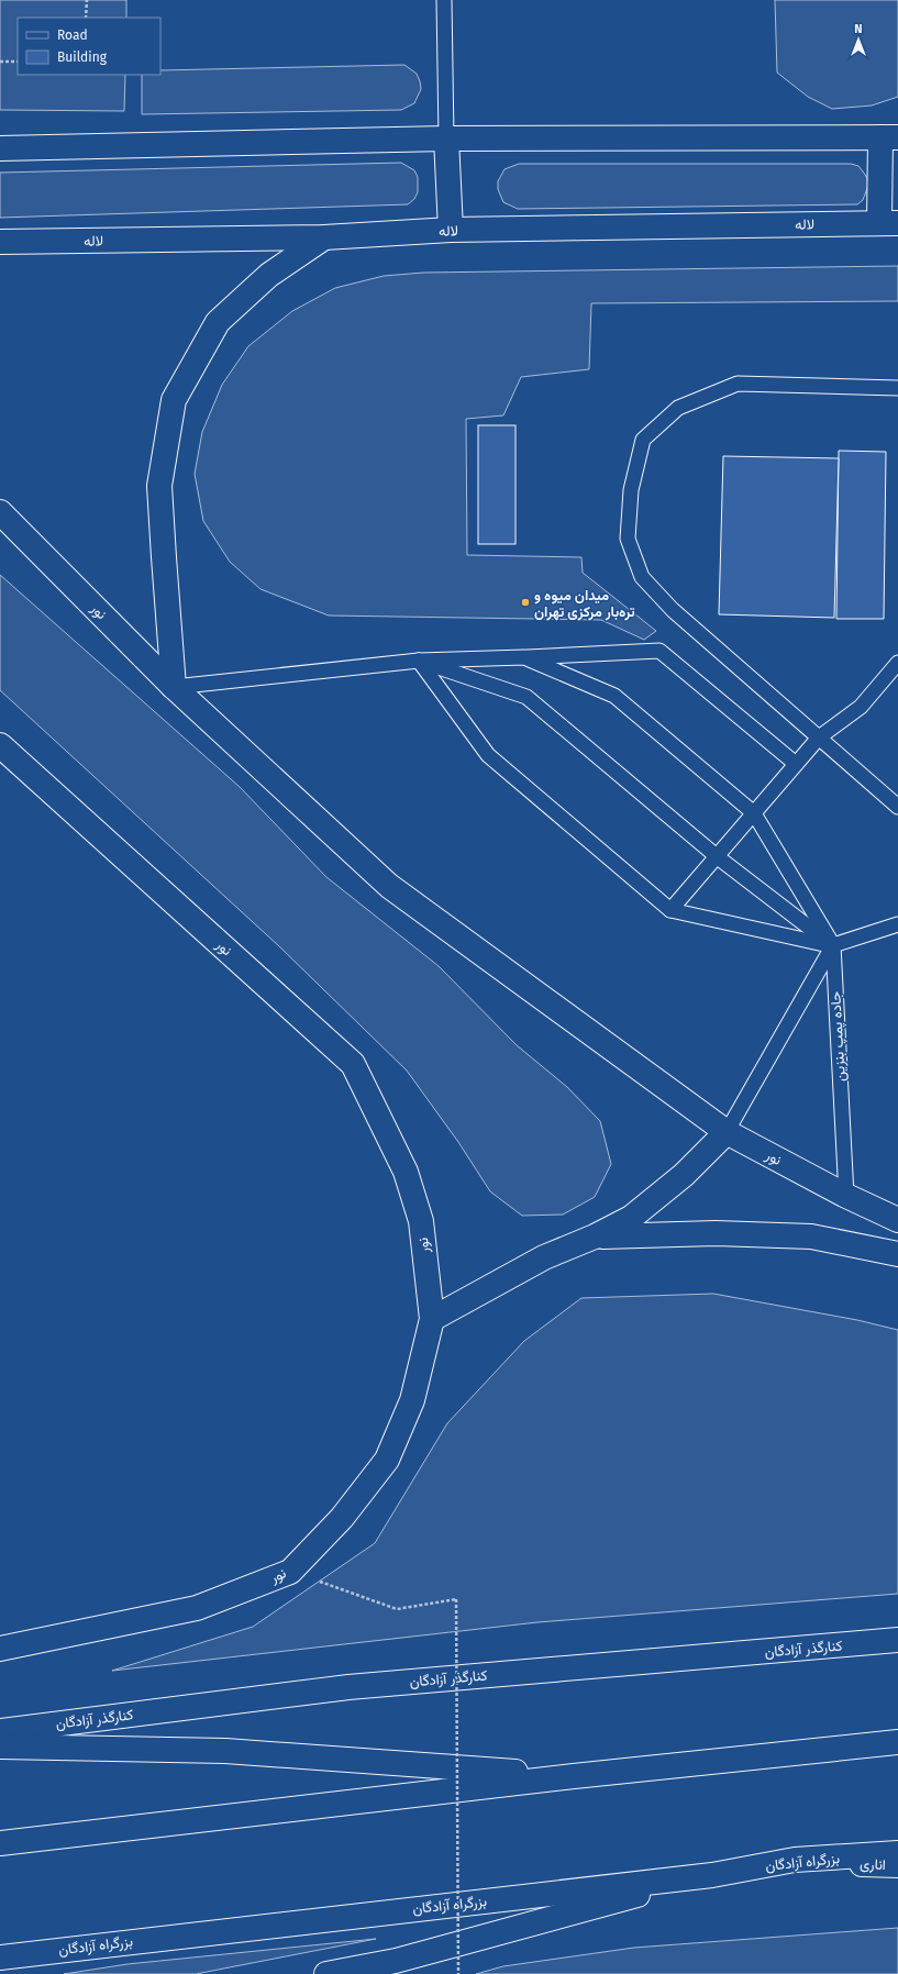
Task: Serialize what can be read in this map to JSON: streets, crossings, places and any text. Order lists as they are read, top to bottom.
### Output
{
  "streets": {
    "main road": [
      "لاله",
      "نور",
      "کنارگذر آزادگان",
      "بزرگراه آزادگان",
      "اناری"
    ],
    "lane": ["جاده پمپ بنزین"]
  },
  "crossings": [
    ["نور", "جاده پمپ بنزین"],
    ["بزرگراه آزادگان", "اناری"]
  ],
  "places": ["میدان میوه و تره‌بار مرکزی تهران"],
  "legend": ["Road", "Building"],
  "north": "top"
}
